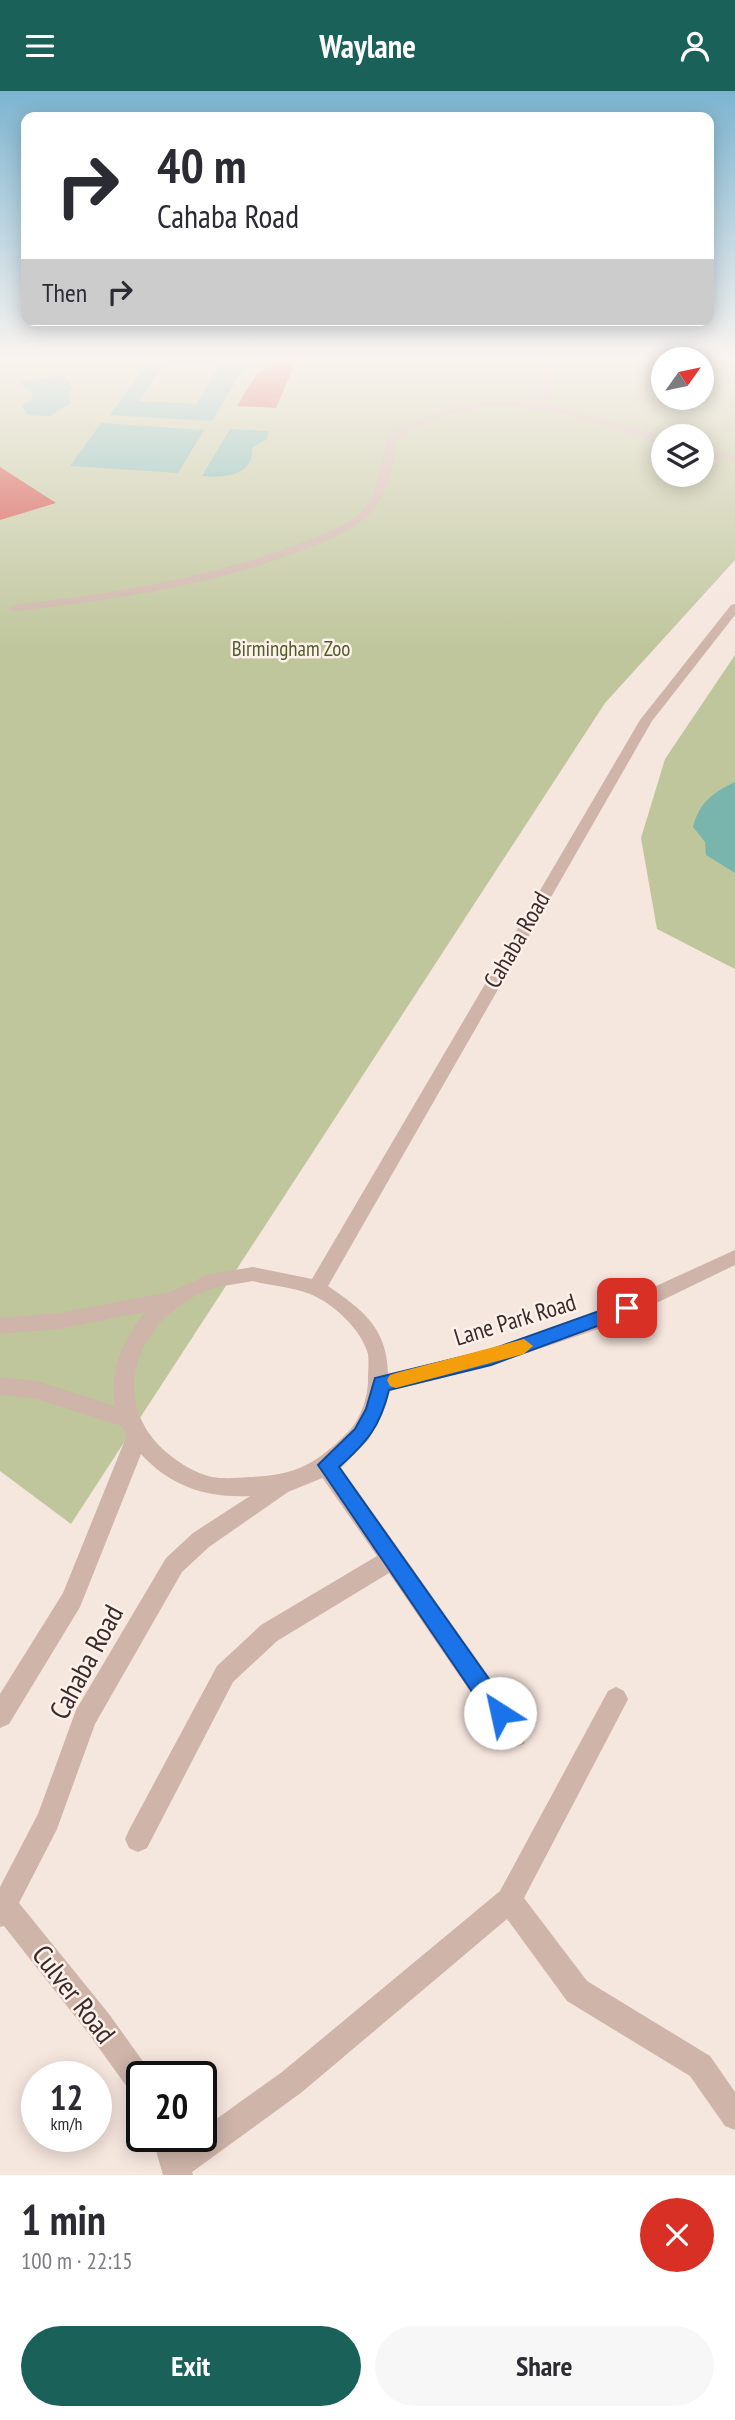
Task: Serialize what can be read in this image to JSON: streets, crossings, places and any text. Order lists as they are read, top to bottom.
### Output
{
  "streets": {
    "street": ["Cahaba Road", "Lane Park Road", "Culver Road"]
  },
  "crossings": [
    ["Cahaba Road", "Lane Park Road"],
    ["Cahaba Road", "Culver Road"]
  ],
  "parks": ["Birmingham Zoo"],
  "north": "top right",
  "page": {
    "header": "Waylane",
    "turn": ["40 m", "Cahaba Road"],
    "then": "Then",
    "speed": "12 km/h",
    "limit": "20",
    "heading": ["1 min", "100 m · 22:15"],
    "buttons": ["Exit", "Share"]
  }
}
